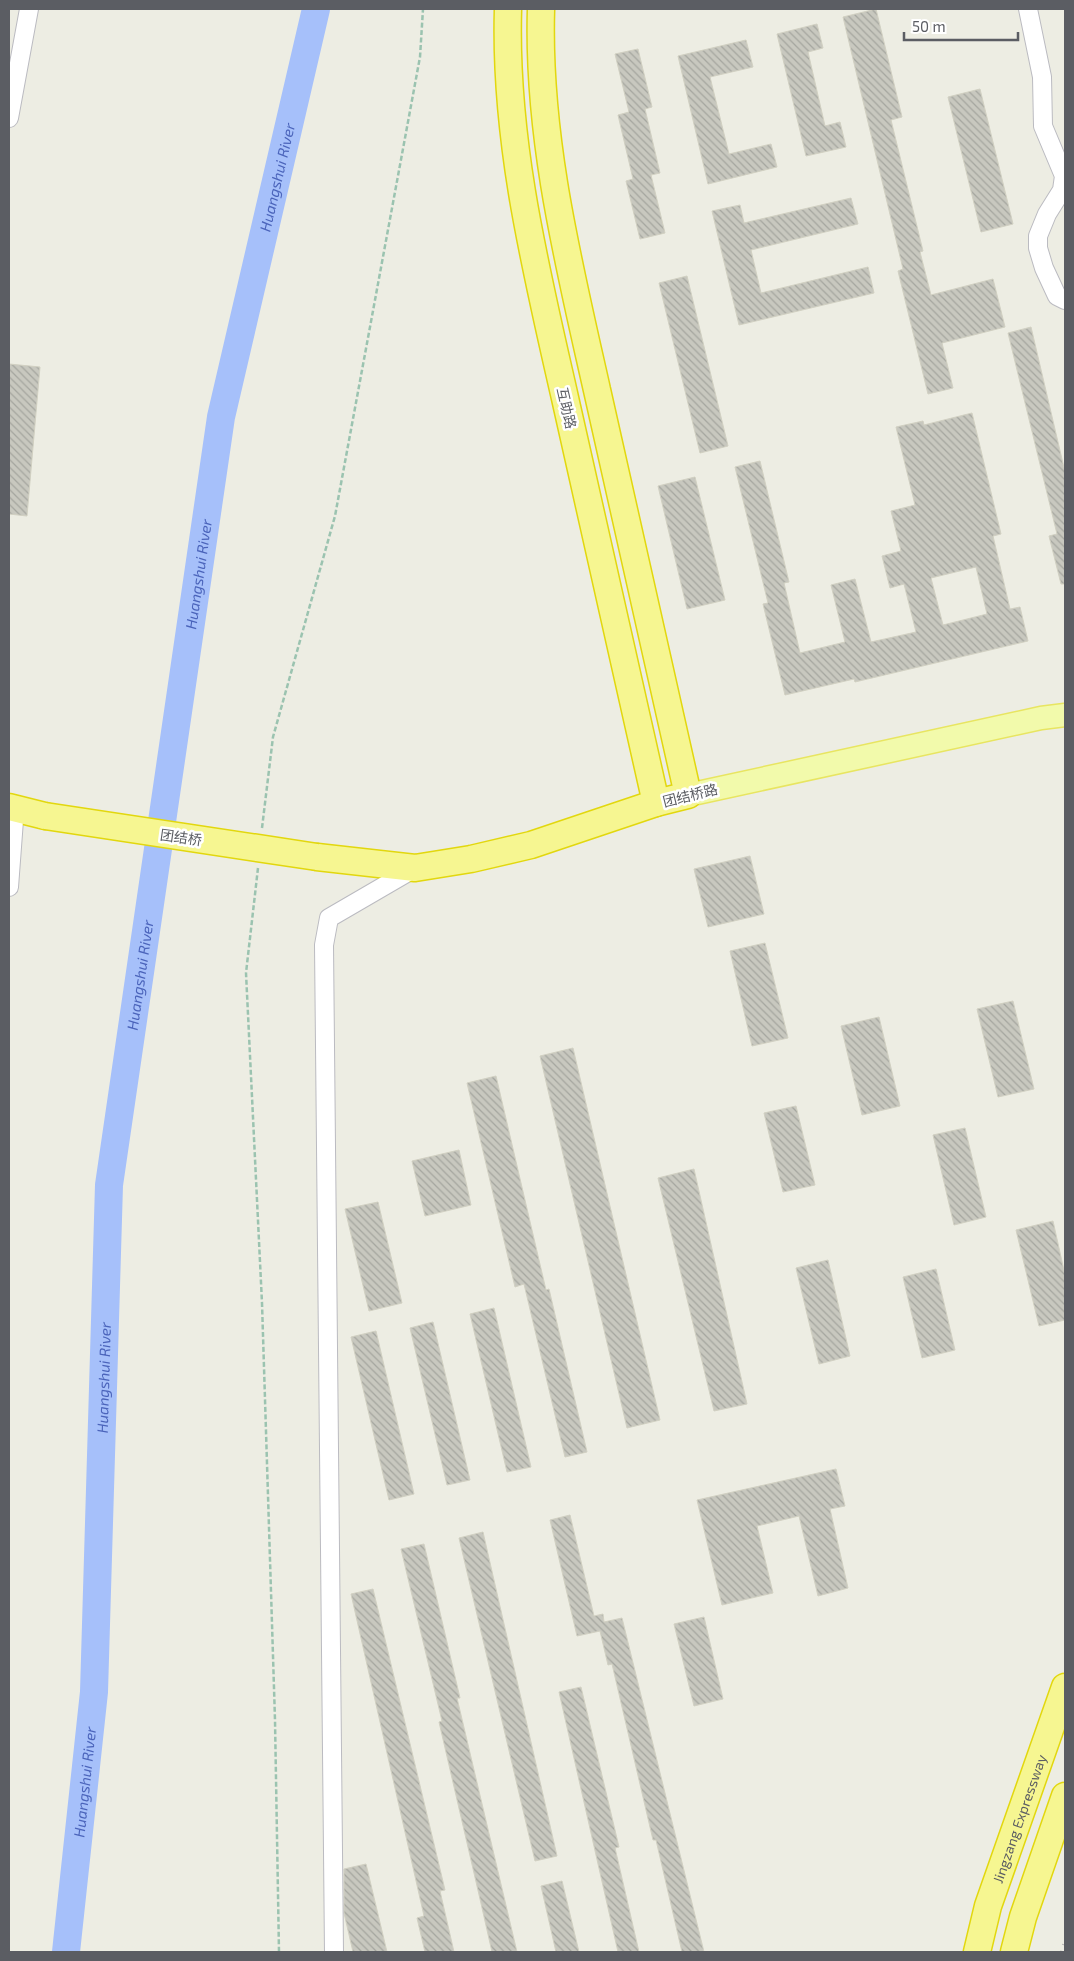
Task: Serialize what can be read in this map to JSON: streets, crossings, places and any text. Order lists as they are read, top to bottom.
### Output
{
  "streets": {
    "highway": [
      "互助路",
      "团结桥路",
      "团结桥",
      "Jingzang Expressway"
    ]
  },
  "crossings": [
    ["互助路", "团结桥路"],
    ["团结桥路", "团结桥"]
  ],
  "water": ["Huangshui River"],
  "scale_bar": "50 m"
}
